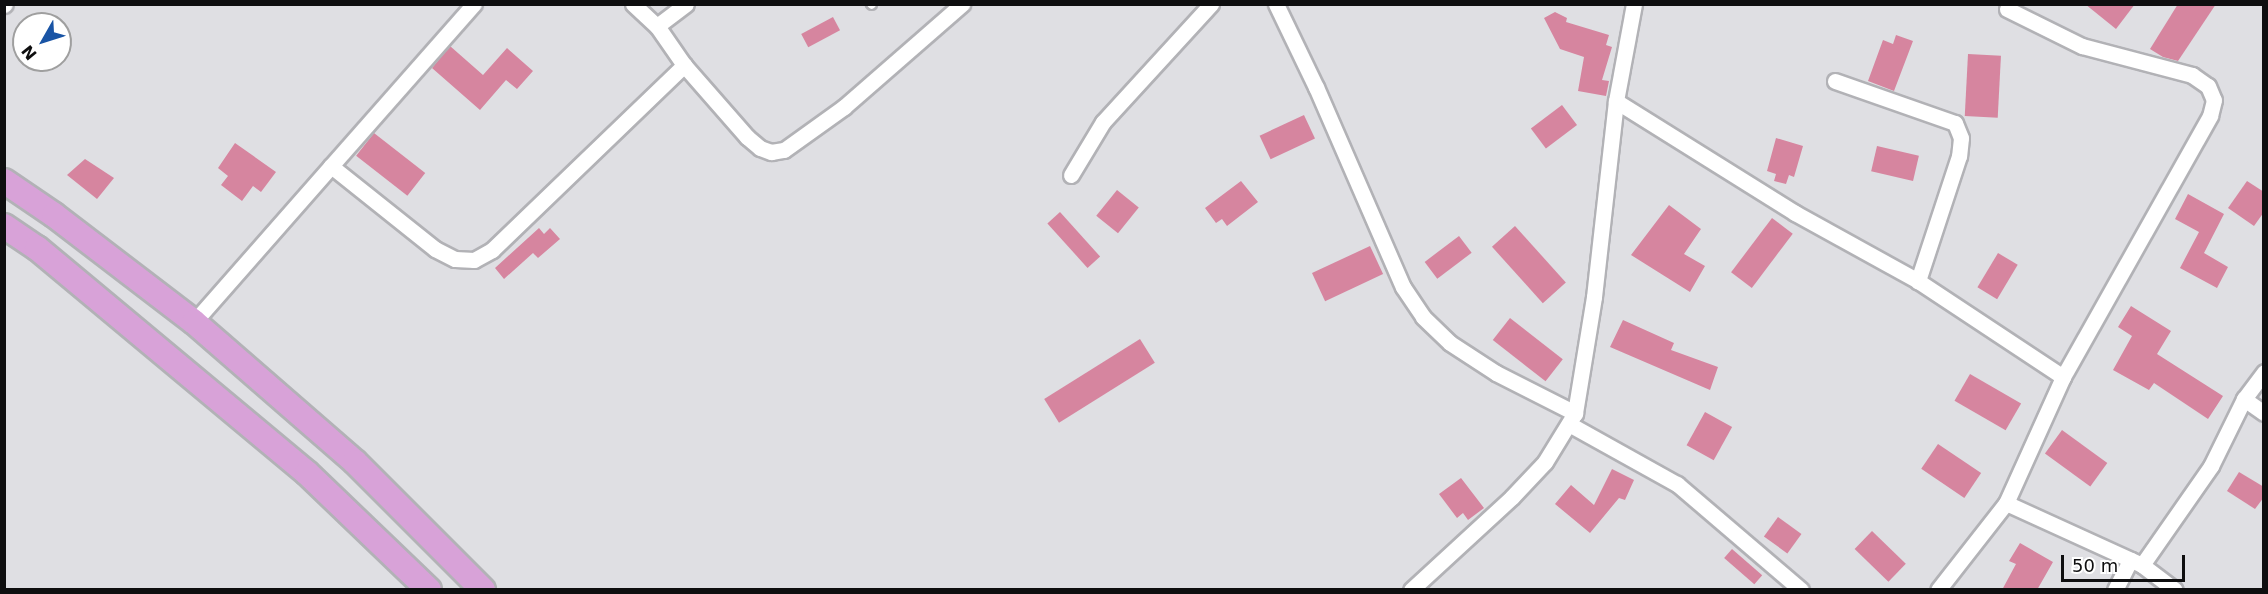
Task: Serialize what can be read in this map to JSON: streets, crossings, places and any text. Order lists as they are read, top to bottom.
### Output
{
  "scale_bar": "50 m",
  "north": "bottom left"
}
